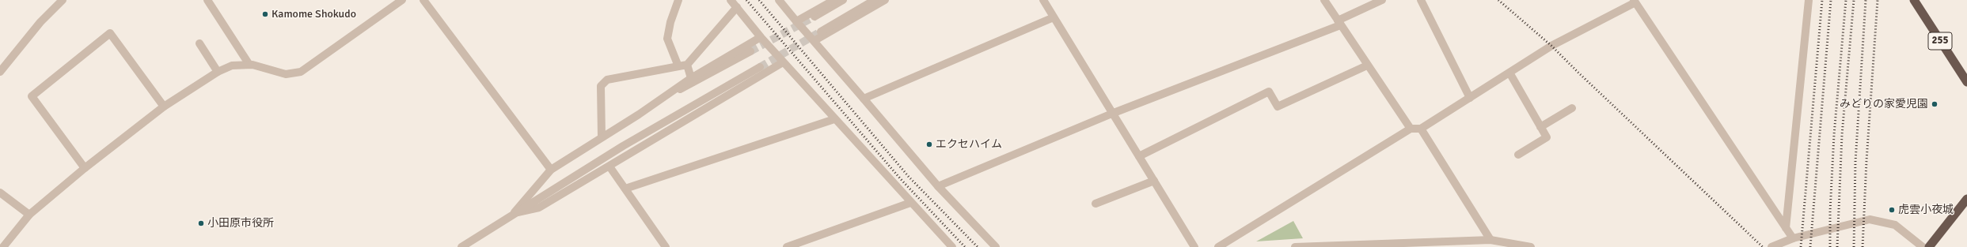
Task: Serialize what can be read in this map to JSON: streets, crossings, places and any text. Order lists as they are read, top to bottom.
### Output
{
  "streets": {
    "highway": ["255"]
  },
  "places": [
    "Kamome Shokudo",
    "みどりの家愛児園",
    "エクセハイム",
    "虎雲小夜城",
    "小田原市役所"
  ]
}
